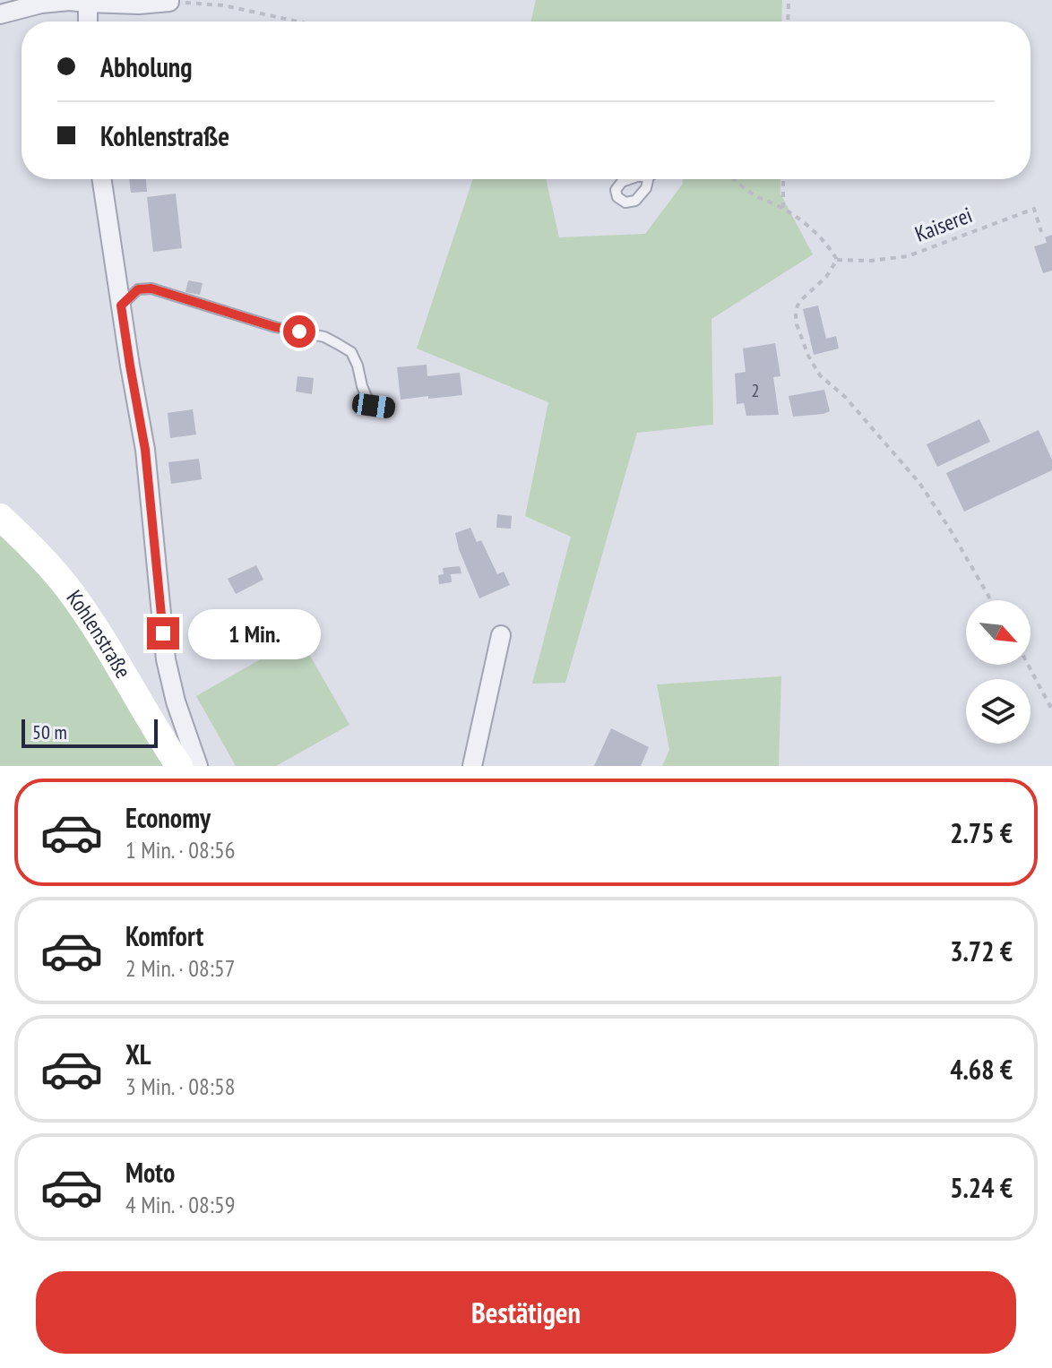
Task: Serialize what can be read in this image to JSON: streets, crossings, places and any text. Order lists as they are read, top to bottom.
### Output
{
  "streets": {
    "street": ["Kohlenstraße"],
    "path": ["Kaiserei"]
  },
  "house_numbers": ["2"],
  "scale_bar": "50 m",
  "north": "bottom right",
  "page": {
    "banner": ["Abholung", "Kohlenstraße"],
    "bubble": "1 Min.",
    "scale": "50 m",
    "list": [
      {
        "name": "Economy",
        "note": "1 Min. · 08:56",
        "value": "2.75 €"
      },
      {
        "name": "Komfort",
        "note": "2 Min. · 08:57",
        "value": "3.72 €"
      },
      {
        "name": "XL",
        "note": "3 Min. · 08:58",
        "value": "4.68 €"
      },
      {
        "name": "Moto",
        "note": "4 Min. · 08:59",
        "value": "5.24 €"
      }
    ],
    "buttons": "Bestätigen"
  }
}
